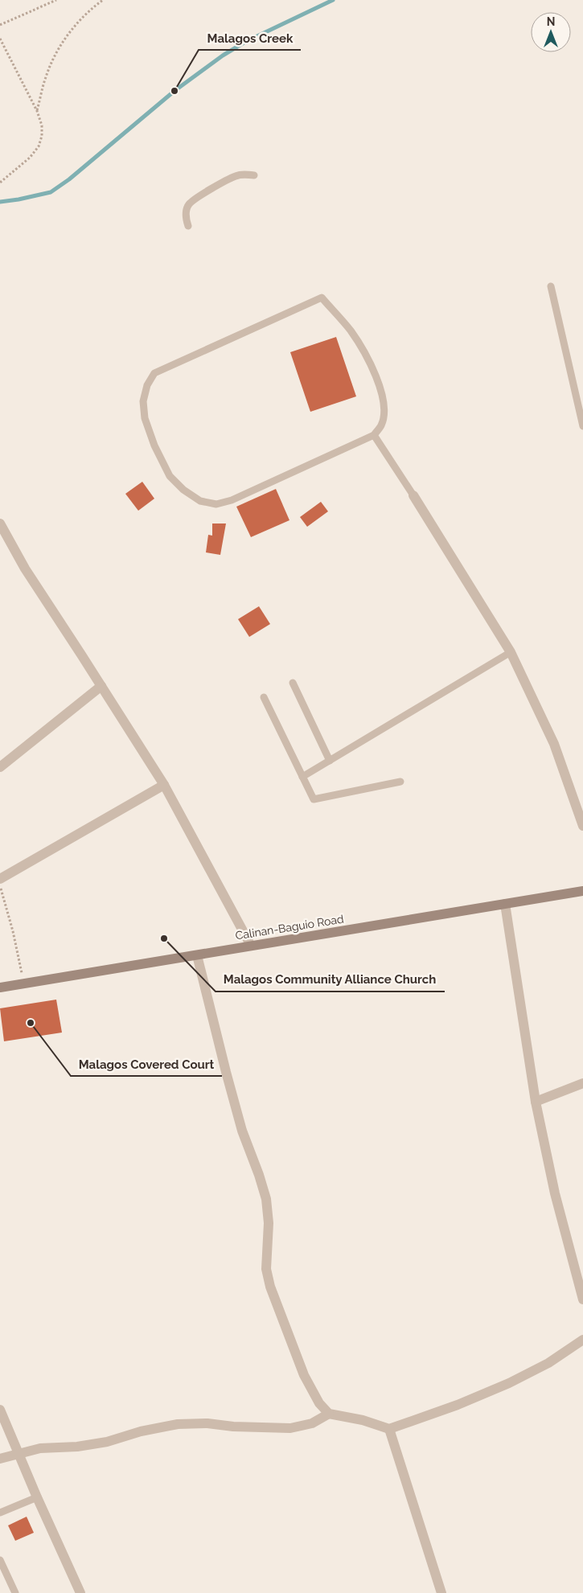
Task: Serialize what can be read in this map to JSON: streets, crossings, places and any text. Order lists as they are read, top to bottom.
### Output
{
  "streets": {
    "main road": ["Calinan-Baguio Road"]
  },
  "places": ["Malagos Creek", "Malagos Community Alliance Church", "Malagos Covered Court"],
  "north": "top"
}
